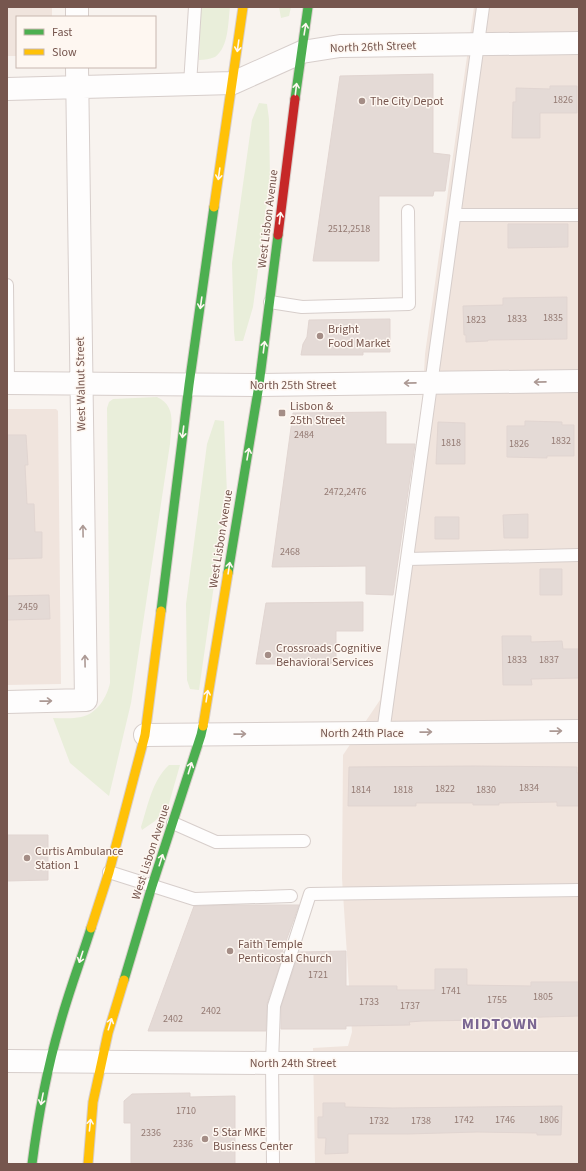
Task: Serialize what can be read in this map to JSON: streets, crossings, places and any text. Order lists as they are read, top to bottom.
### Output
{
  "streets": {
    "main road": ["West Lisbon Avenue"],
    "street": [
      "North 26th Street",
      "West Walnut Street",
      "North 25th Street",
      "North 24th Place",
      "North 24th Street"
    ]
  },
  "crossings": [
    ["North 26th Street", "West Lisbon Avenue"],
    ["North 26th Street", "West Walnut Street"],
    ["West Lisbon Avenue", "North 25th Street"],
    ["West Lisbon Avenue", "North 24th Place"],
    ["West Lisbon Avenue", "North 24th Street"],
    ["West Walnut Street", "North 25th Street"]
  ],
  "one_way": ["West Walnut Street", "North 25th Street", "North 24th Place"],
  "districts": ["MIDTOWN"],
  "places": {
    "other": [
      "The City Depot",
      "Bright Food Market",
      "Crossroads Cognitive Behavioral Services",
      "Curtis Ambulance Station 1",
      "Faith Temple Penticostal Church",
      "5 Star MKE Business Center"
    ],
    "transit": ["Lisbon & 25th Street"]
  },
  "house_numbers": [
    "1826",
    "2512,2518",
    "1835",
    "1833",
    "1823",
    "2484",
    "1832",
    "1818",
    "1826",
    "2472,2476",
    "2468",
    "2459",
    "1833",
    "1837",
    "1834",
    "1822",
    "1814",
    "1818",
    "1830",
    "1721",
    "1741",
    "1805",
    "1755",
    "1733",
    "1737",
    "2402",
    "2402",
    "1710",
    "1742",
    "1746",
    "1806",
    "1732",
    "1738",
    "2336",
    "2336"
  ],
  "legend": ["Fast", "Slow"]
}
